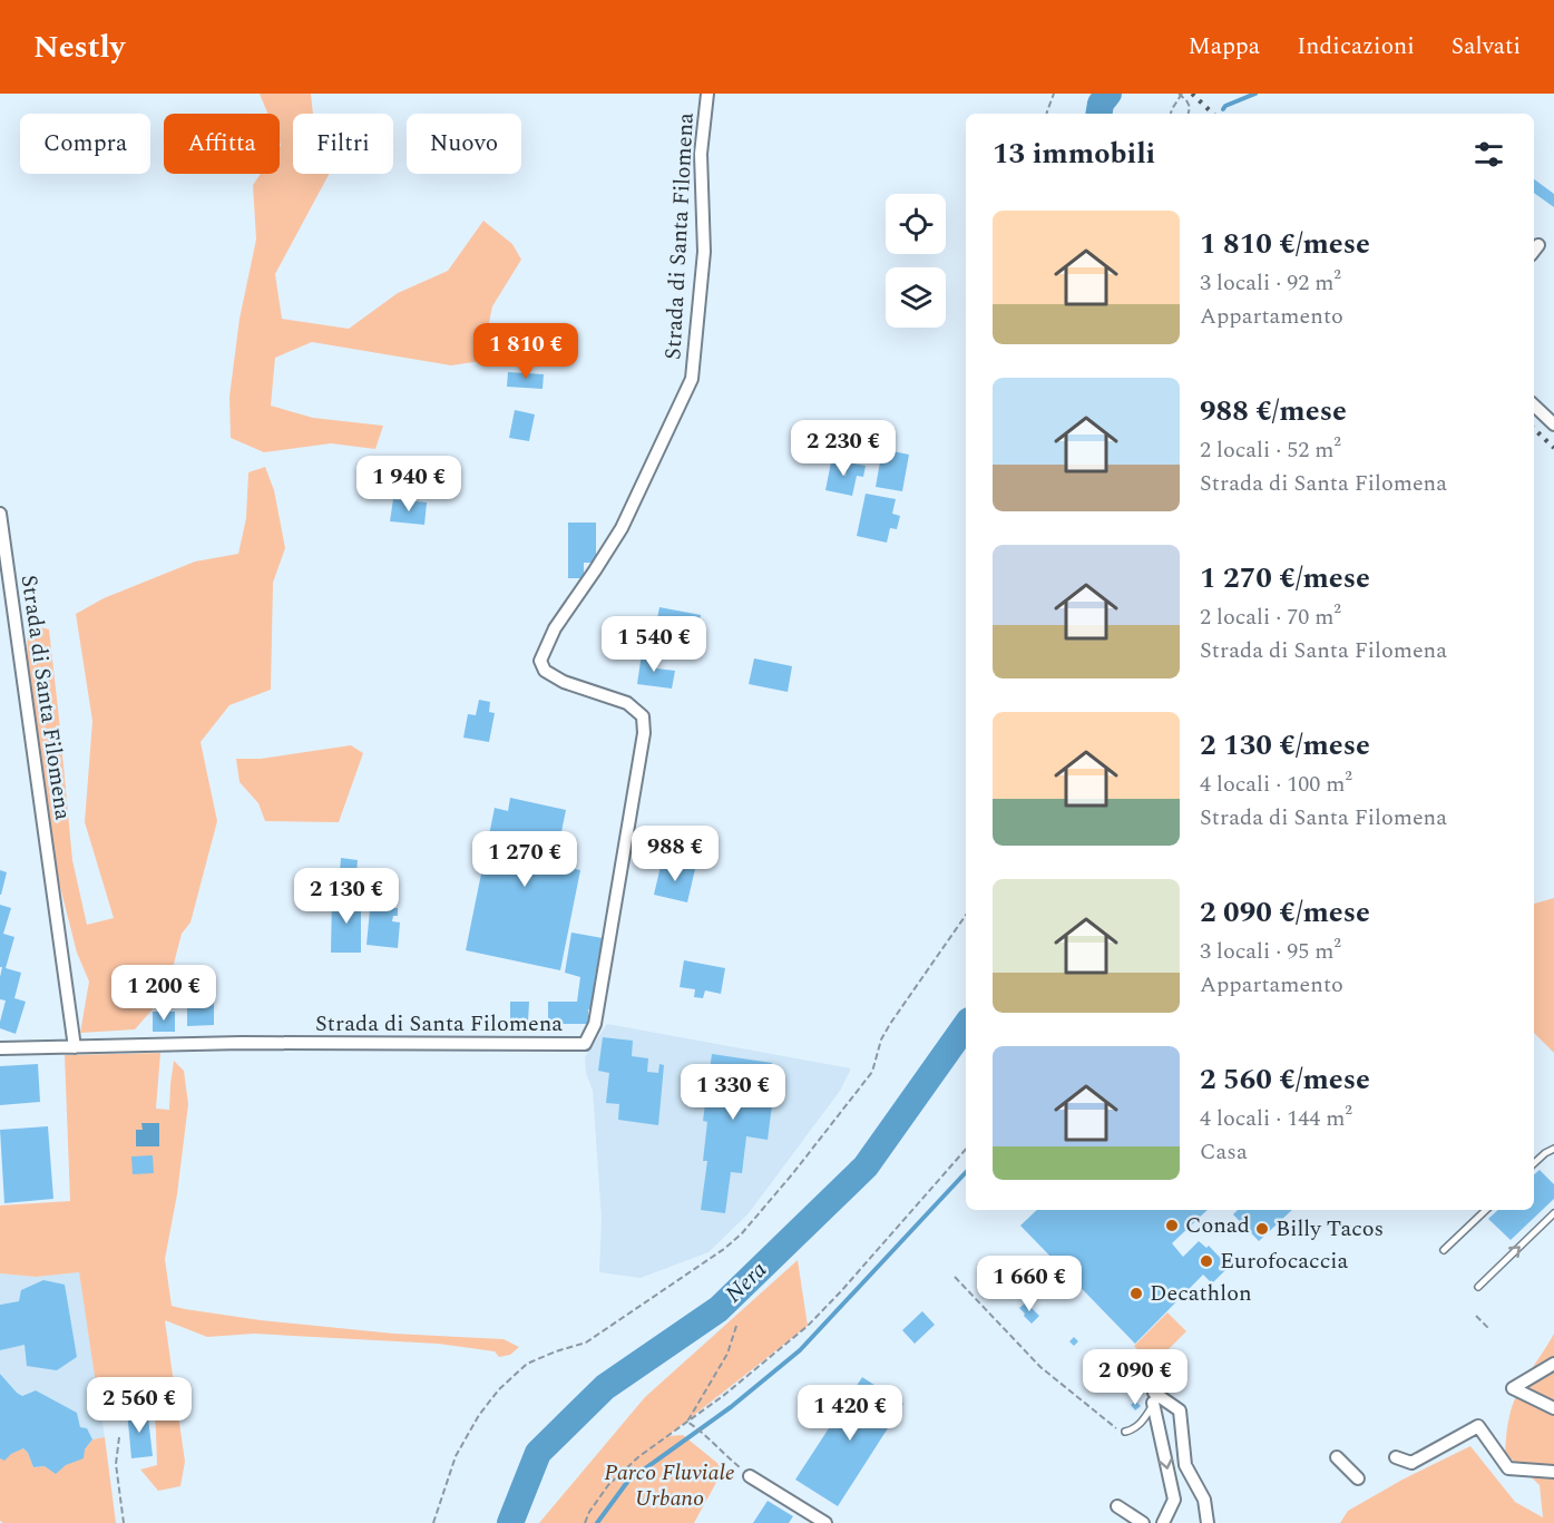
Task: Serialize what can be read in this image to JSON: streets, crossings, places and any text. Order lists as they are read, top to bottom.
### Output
{
  "streets": {
    "street": ["Strada di Santa Filomena"]
  },
  "water": ["Nera"],
  "parks": ["Parco Fluviale Urbano"],
  "places": [
    "Conad",
    "Billy Tacos",
    "Eurofocaccia",
    "Decathlon"
  ],
  "page": {
    "header": "Nestly",
    "nav": ["Mappa", "Indicazioni", "Salvati"],
    "chip": [
      "Compra",
      "Affitta",
      "Filtri",
      "Nuovo"
    ],
    "heading": "13 immobili",
    "list": [
      {
        "name": "1 810 €/mese",
        "note": "3 locali · 92 m² · Appartamento"
      },
      {
        "name": "988 €/mese",
        "note": "2 locali · 52 m² · Strada di Santa Filomena"
      },
      {
        "name": "1 270 €/mese",
        "note": "2 locali · 70 m² · Strada di Santa Filomena"
      },
      {
        "name": "2 130 €/mese",
        "note": "4 locali · 100 m² · Strada di Santa Filomena"
      },
      {
        "name": "2 090 €/mese",
        "note": "3 locali · 95 m² · Appartamento"
      },
      {
        "name": "2 560 €/mese",
        "note": "4 locali · 144 m² · Casa"
      }
    ],
    "price": [
      "1 810 €",
      "2 230 €",
      "1 940 €",
      "1 540 €",
      "988 €",
      "1 270 €",
      "2 130 €",
      "1 200 €",
      "1 330 €",
      "1 660 €",
      "2 090 €",
      "2 560 €",
      "1 420 €"
    ]
  }
}
